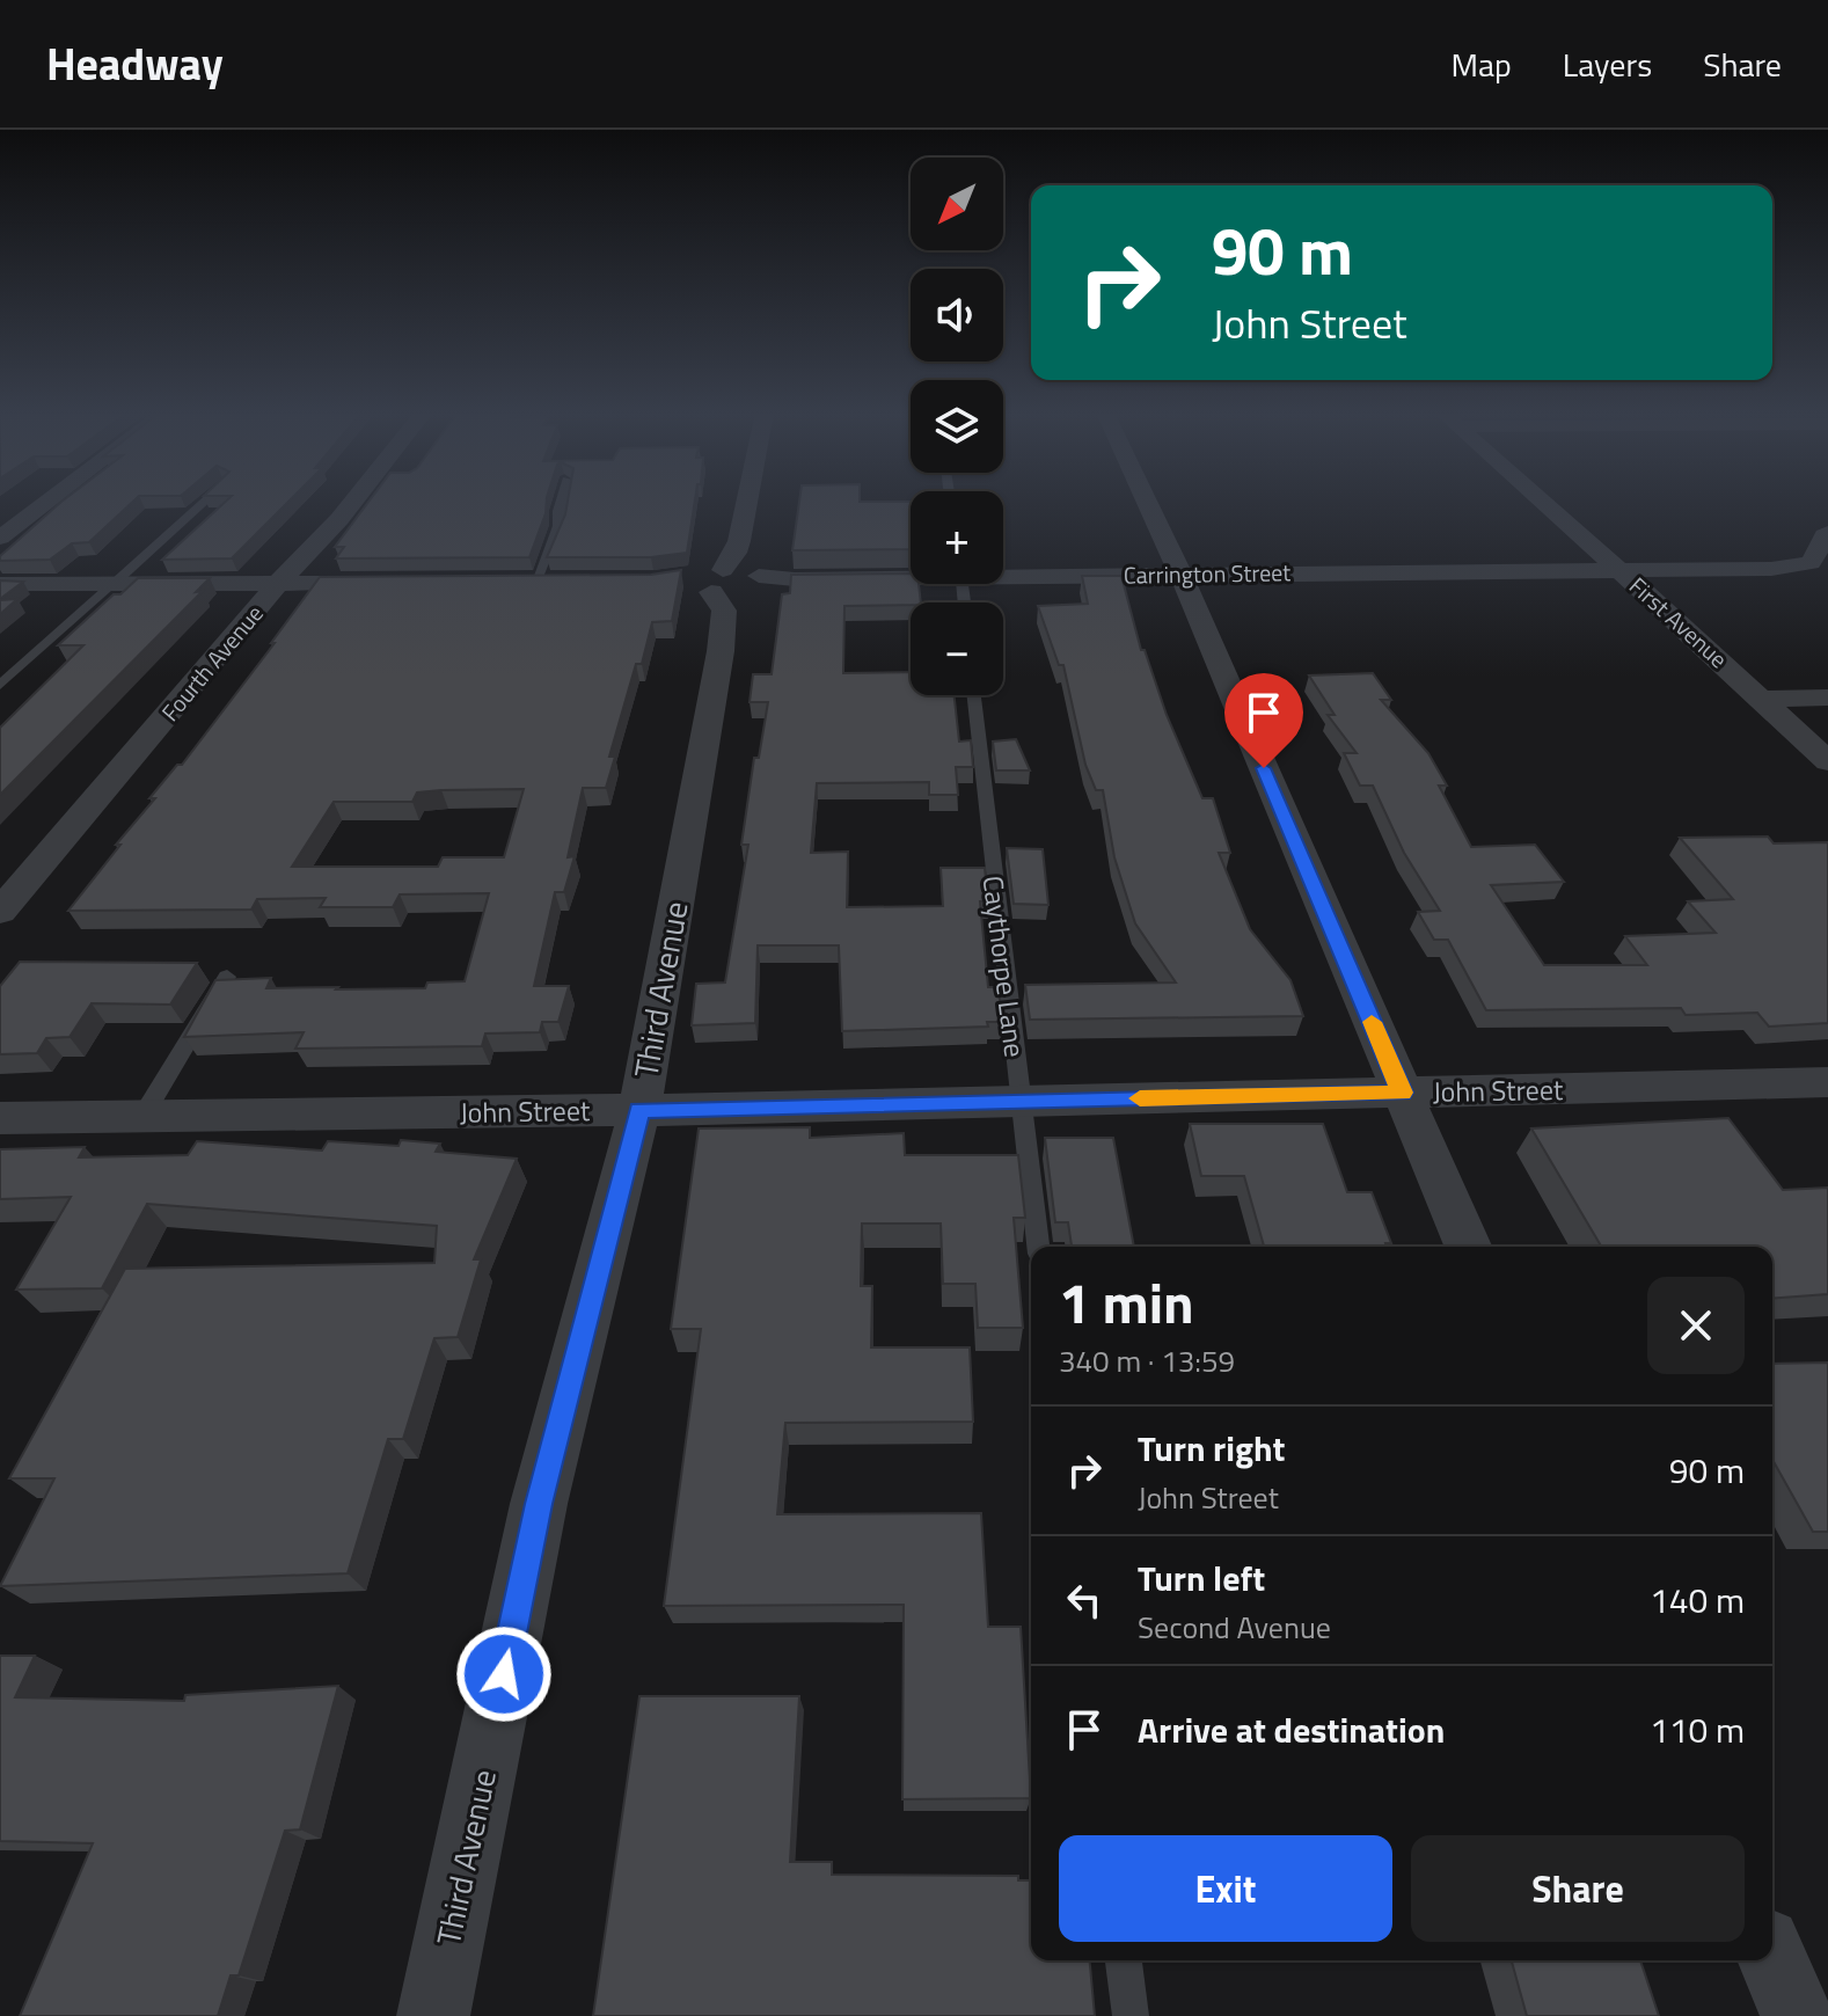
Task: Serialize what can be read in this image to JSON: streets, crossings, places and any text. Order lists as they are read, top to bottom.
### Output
{
  "streets": {
    "street": [
      "Carrington Street",
      "First Avenue",
      "Fourth Avenue",
      "Third Avenue",
      "John Street"
    ],
    "lane": ["Caythorpe Lane"]
  },
  "crossings": [
    ["Carrington Street", "First Avenue"],
    ["Carrington Street", "Third Avenue"],
    ["Caythorpe Lane", "John Street"],
    ["Third Avenue", "John Street"]
  ],
  "north": "bottom left",
  "page": {
    "header": "Headway",
    "nav": ["Map", "Layers", "Share"],
    "map_buttons": ["+", "−"],
    "turn": ["90 m", "John Street"],
    "heading": ["1 min", "340 m · 13:59"],
    "list": [
      {
        "name": "Turn right",
        "note": "John Street",
        "value": "90 m"
      },
      {
        "name": "Turn left",
        "note": "Second Avenue",
        "value": "140 m"
      },
      {
        "name": "Arrive at destination",
        "value": "110 m"
      }
    ],
    "buttons": ["Exit", "Share"]
  }
}
